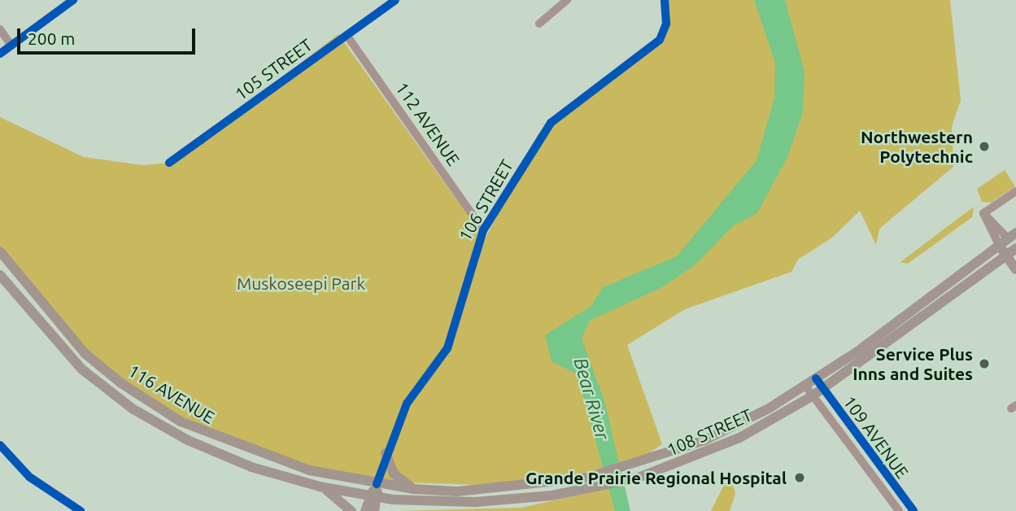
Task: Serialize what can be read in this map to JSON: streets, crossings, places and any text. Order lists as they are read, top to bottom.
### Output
{
  "streets": {
    "main road": ["116 AVENUE", "108 STREET"],
    "street": [
      "105 STREET",
      "112 AVENUE",
      "106 STREET",
      "109 AVENUE"
    ]
  },
  "crossings": [
    ["105 STREET", "112 AVENUE"],
    ["112 AVENUE", "106 STREET"],
    ["106 STREET", "116 AVENUE"],
    ["106 STREET", "108 STREET"],
    ["116 AVENUE", "108 STREET"],
    ["108 STREET", "109 AVENUE"]
  ],
  "water": ["Bear River"],
  "parks": ["Muskoseepi Park"],
  "places": ["Northwestern Polytechnic", "Service Plus Inns and Suites", "Grande Prairie Regional Hospital"],
  "scale_bar": "200 m"
}
